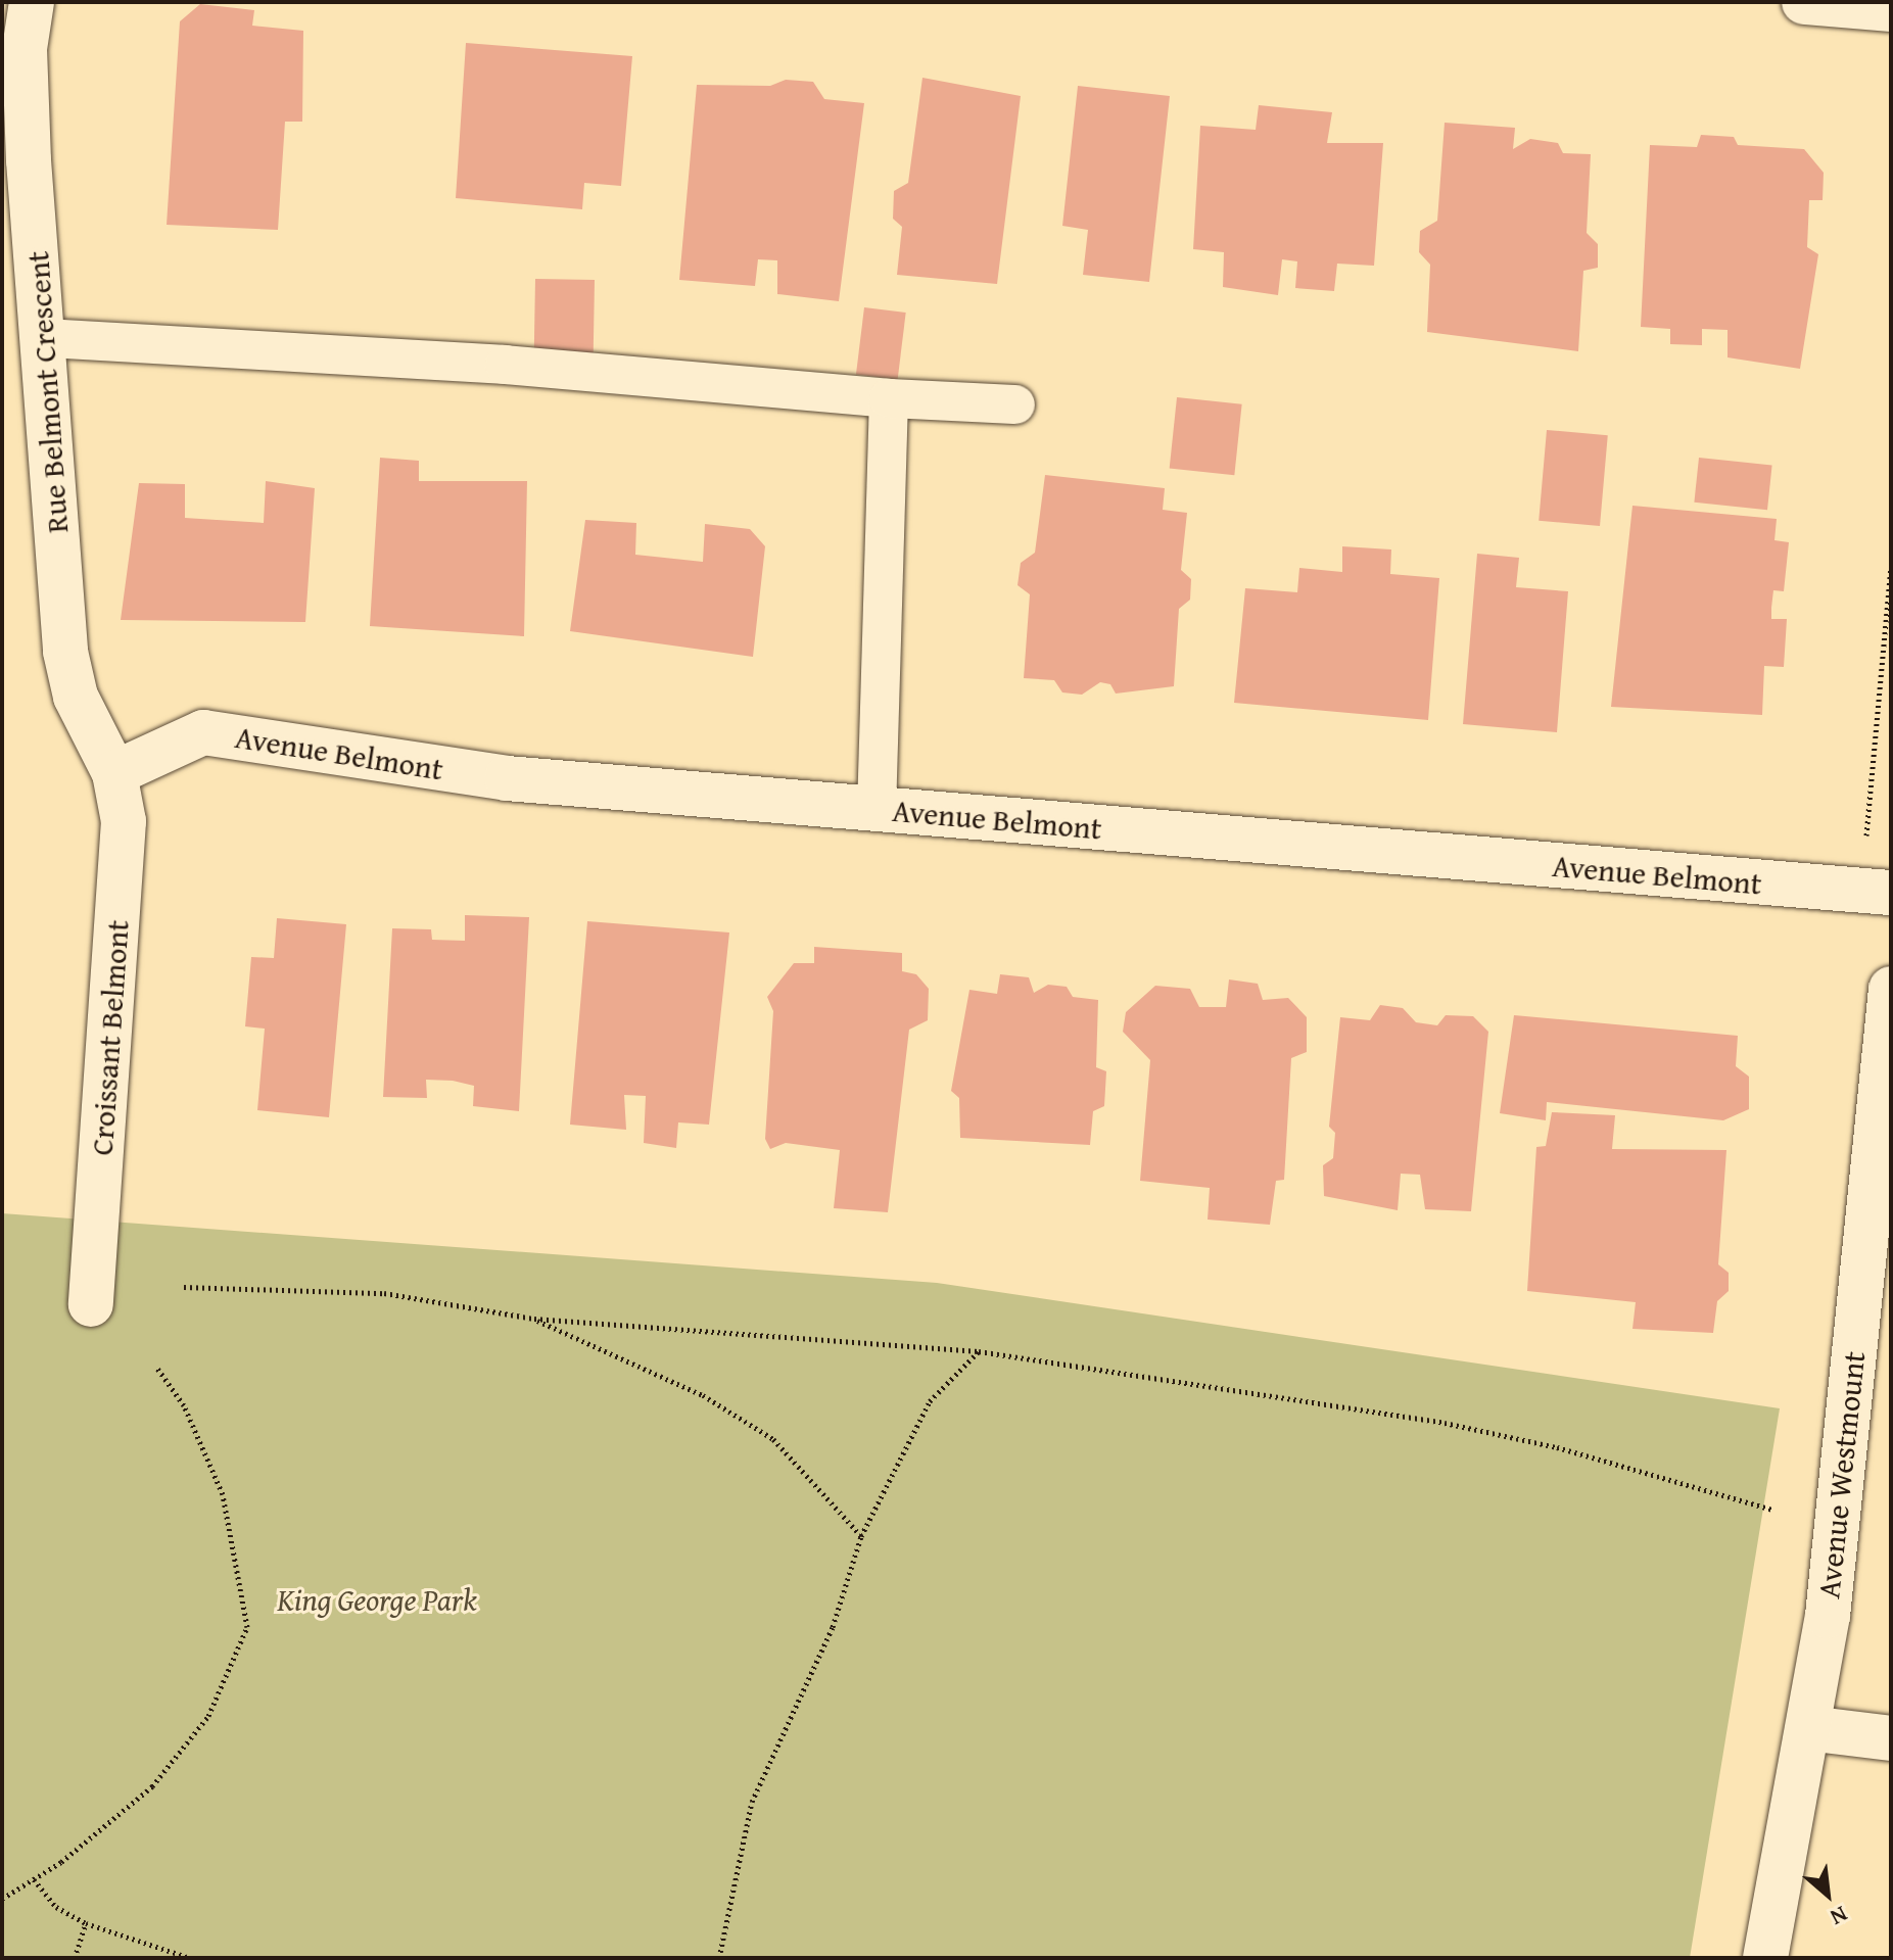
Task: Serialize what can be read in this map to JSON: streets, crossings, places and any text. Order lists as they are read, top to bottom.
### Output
{
  "streets": {
    "street": [
      "Rue Belmont Crescent",
      "Avenue Belmont",
      "Croissant Belmont",
      "Avenue Westmount"
    ]
  },
  "crossings": [
    ["Rue Belmont Crescent", "Avenue Belmont"],
    ["Rue Belmont Crescent", "Croissant Belmont"],
    ["Avenue Belmont", "Croissant Belmont"]
  ],
  "parks": ["King George Park"],
  "north": "bottom right"
}
